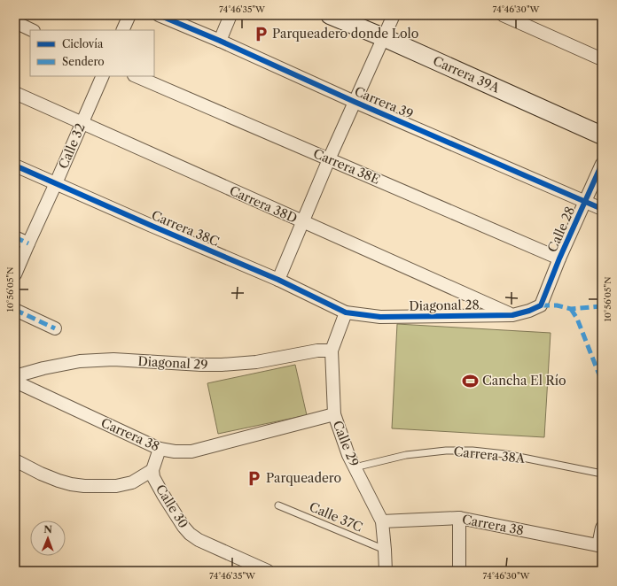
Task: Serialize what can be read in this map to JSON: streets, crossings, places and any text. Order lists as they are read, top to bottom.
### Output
{
  "streets": {
    "street": [
      "Carrera 39A",
      "Carrera 39",
      "Calle 32",
      "Carrera 38E",
      "Carrera 38D",
      "Carrera 38C",
      "Calle 28",
      "Diagonal 28",
      "Diagonal 29",
      "Carrera 38",
      "Calle 29",
      "Calle 30"
    ],
    "lane": ["Carrera 38A", "Calle 37C"]
  },
  "crossings": [
    ["Carrera 39", "Calle 28"],
    ["Calle 32", "Carrera 38D"],
    ["Calle 32", "Carrera 38C"],
    ["Carrera 38E", "Calle 28"],
    ["Carrera 38D", "Diagonal 28"],
    ["Carrera 38C", "Diagonal 28"],
    ["Carrera 38C", "Calle 29"],
    ["Calle 28", "Diagonal 28"],
    ["Diagonal 28", "Calle 29"],
    ["Diagonal 29", "Calle 29"],
    ["Carrera 38", "Calle 29"],
    ["Carrera 38", "Calle 30"],
    ["Calle 29", "Carrera 38A"],
    ["Calle 29", "Calle 37C"]
  ],
  "places": {
    "parking": ["Parqueadero donde Lolo", "Parqueadero"],
    "sports": ["Cancha El Río"]
  },
  "legend": ["Ciclovía", "Sendero"],
  "north": "top",
  "coordinates": ["74°46'35\"W", "74°46'30\"W", "10°56'05\"N"]
}
